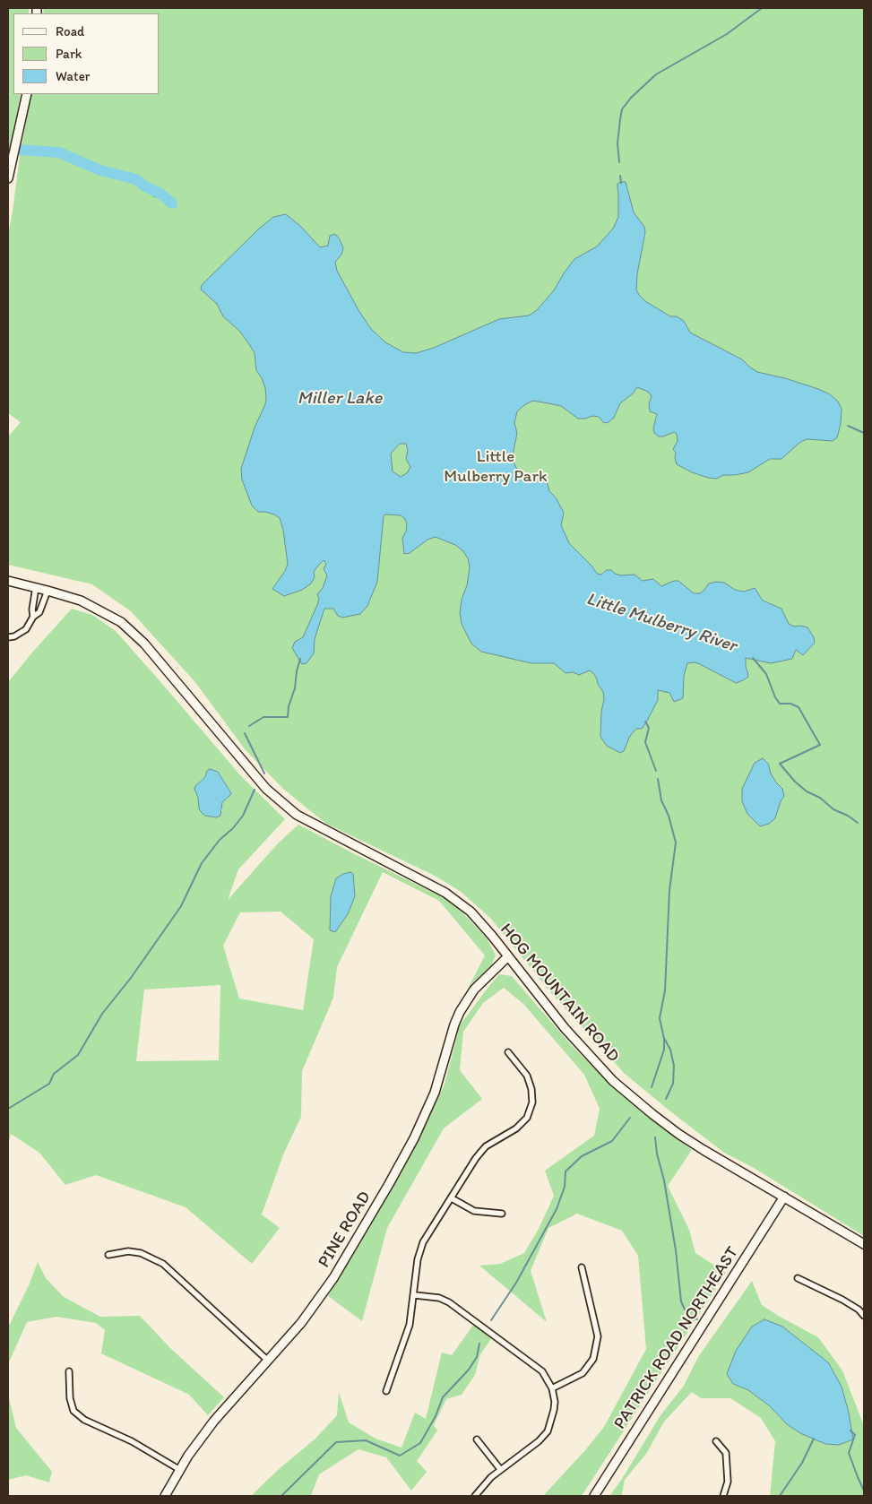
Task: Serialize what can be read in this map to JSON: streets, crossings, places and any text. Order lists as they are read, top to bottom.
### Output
{
  "streets": {
    "street": ["HOG MOUNTAIN ROAD", "PINE ROAD", "PATRICK ROAD NORTHEAST"]
  },
  "crossings": [
    ["HOG MOUNTAIN ROAD", "PINE ROAD"],
    ["HOG MOUNTAIN ROAD", "PATRICK ROAD NORTHEAST"]
  ],
  "water": ["Miller Lake", "Little Mulberry River"],
  "parks": ["Little Mulberry Park"],
  "legend": ["Road", "Park", "Water"]
}
